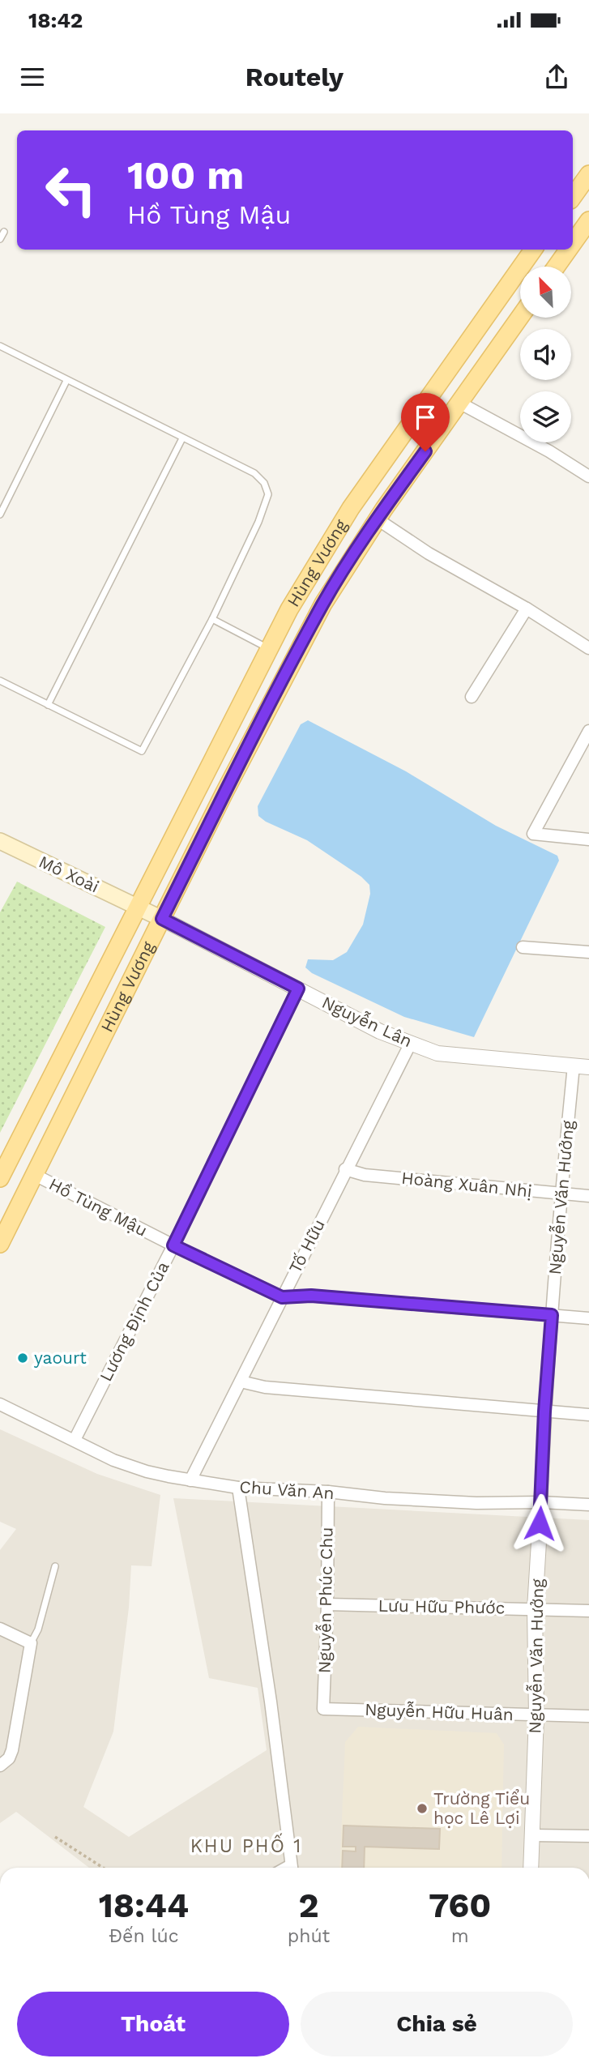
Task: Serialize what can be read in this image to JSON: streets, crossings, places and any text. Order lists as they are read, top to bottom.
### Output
{
  "streets": {
    "main road": ["Hùng Vương", "Mô Xoài"],
    "street": [
      "Nguyễn Lân",
      "Hoàng Xuân Nhị",
      "Nguyễn Văn Hưởng",
      "Hồ Tùng Mậu",
      "Tố Hữu",
      "Lương Định Của",
      "Chu Văn An",
      "Nguyễn Phúc Chu",
      "Lưu Hữu Phước",
      "Nguyễn Hữu Huân"
    ]
  },
  "crossings": [
    ["Hùng Vương", "Mô Xoài"],
    ["Hùng Vương", "Nguyễn Lân"],
    ["Hùng Vương", "Hồ Tùng Mậu"],
    ["Mô Xoài", "Nguyễn Lân"],
    ["Nguyễn Lân", "Nguyễn Văn Hưởng"],
    ["Nguyễn Lân", "Tố Hữu"],
    ["Nguyễn Lân", "Lương Định Của"],
    ["Hoàng Xuân Nhị", "Nguyễn Văn Hưởng"],
    ["Hoàng Xuân Nhị", "Tố Hữu"],
    ["Nguyễn Văn Hưởng", "Hồ Tùng Mậu"],
    ["Nguyễn Văn Hưởng", "Chu Văn An"],
    ["Nguyễn Văn Hưởng", "Lưu Hữu Phước"],
    ["Nguyễn Văn Hưởng", "Nguyễn Hữu Huân"],
    ["Hồ Tùng Mậu", "Tố Hữu"],
    ["Hồ Tùng Mậu", "Lương Định Của"],
    ["Tố Hữu", "Chu Văn An"],
    ["Lương Định Của", "Chu Văn An"],
    ["Chu Văn An", "Nguyễn Phúc Chu"],
    ["Nguyễn Phúc Chu", "Lưu Hữu Phước"],
    ["Nguyễn Phúc Chu", "Nguyễn Hữu Huân"]
  ],
  "districts": ["KHU PHỐ 1"],
  "places": ["yaourt", "Trường Tiểu học Lê Lợi"],
  "north": "top left",
  "page": {
    "status": "18:42",
    "header": "Routely",
    "turn": ["100 m", "Hồ Tùng Mậu"],
    "eta": [
      "18:44",
      "Đến lúc",
      "2",
      "phút",
      "760",
      "m"
    ],
    "buttons": ["Thoát", "Chia sẻ"]
  }
}
